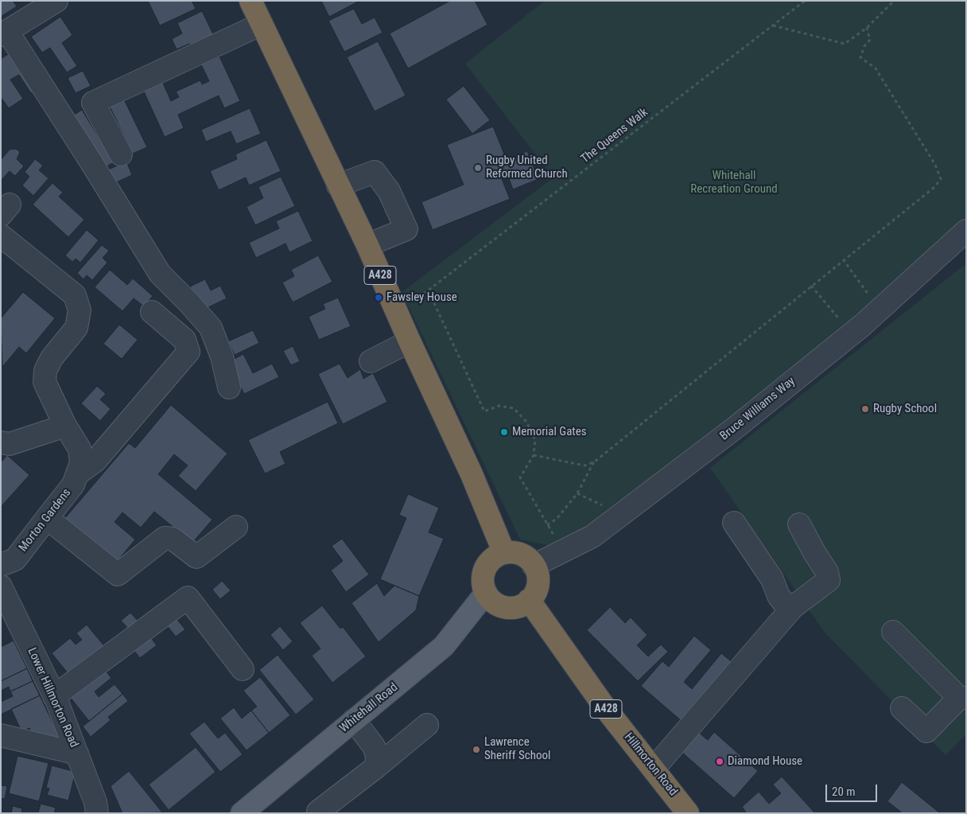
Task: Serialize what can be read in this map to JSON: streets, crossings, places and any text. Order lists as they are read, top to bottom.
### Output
{
  "streets": {
    "highway": ["A428", "Hillmorton Road"],
    "main road": ["Whitehall Road"],
    "street": ["Bruce Williams Way", "Morton Gardens", "Lower Hillmorton Road"],
    "path": ["The Queens Walk"]
  },
  "crossings": [
    ["The Queens Walk", "A428"],
    ["A428", "Bruce Williams Way"],
    ["A428", "Whitehall Road"],
    ["A428", "Hillmorton Road"],
    ["Bruce Williams Way", "Whitehall Road"],
    ["Bruce Williams Way", "Hillmorton Road"],
    ["Whitehall Road", "Hillmorton Road"]
  ],
  "parks": ["Whitehall Recreation Ground"],
  "places": [
    "Rugby United Reformed Church",
    "Fawsley House",
    "Rugby School",
    "Memorial Gates",
    "Lawrence Sheriff School",
    "Diamond House"
  ],
  "scale_bar": "20 m"
}
